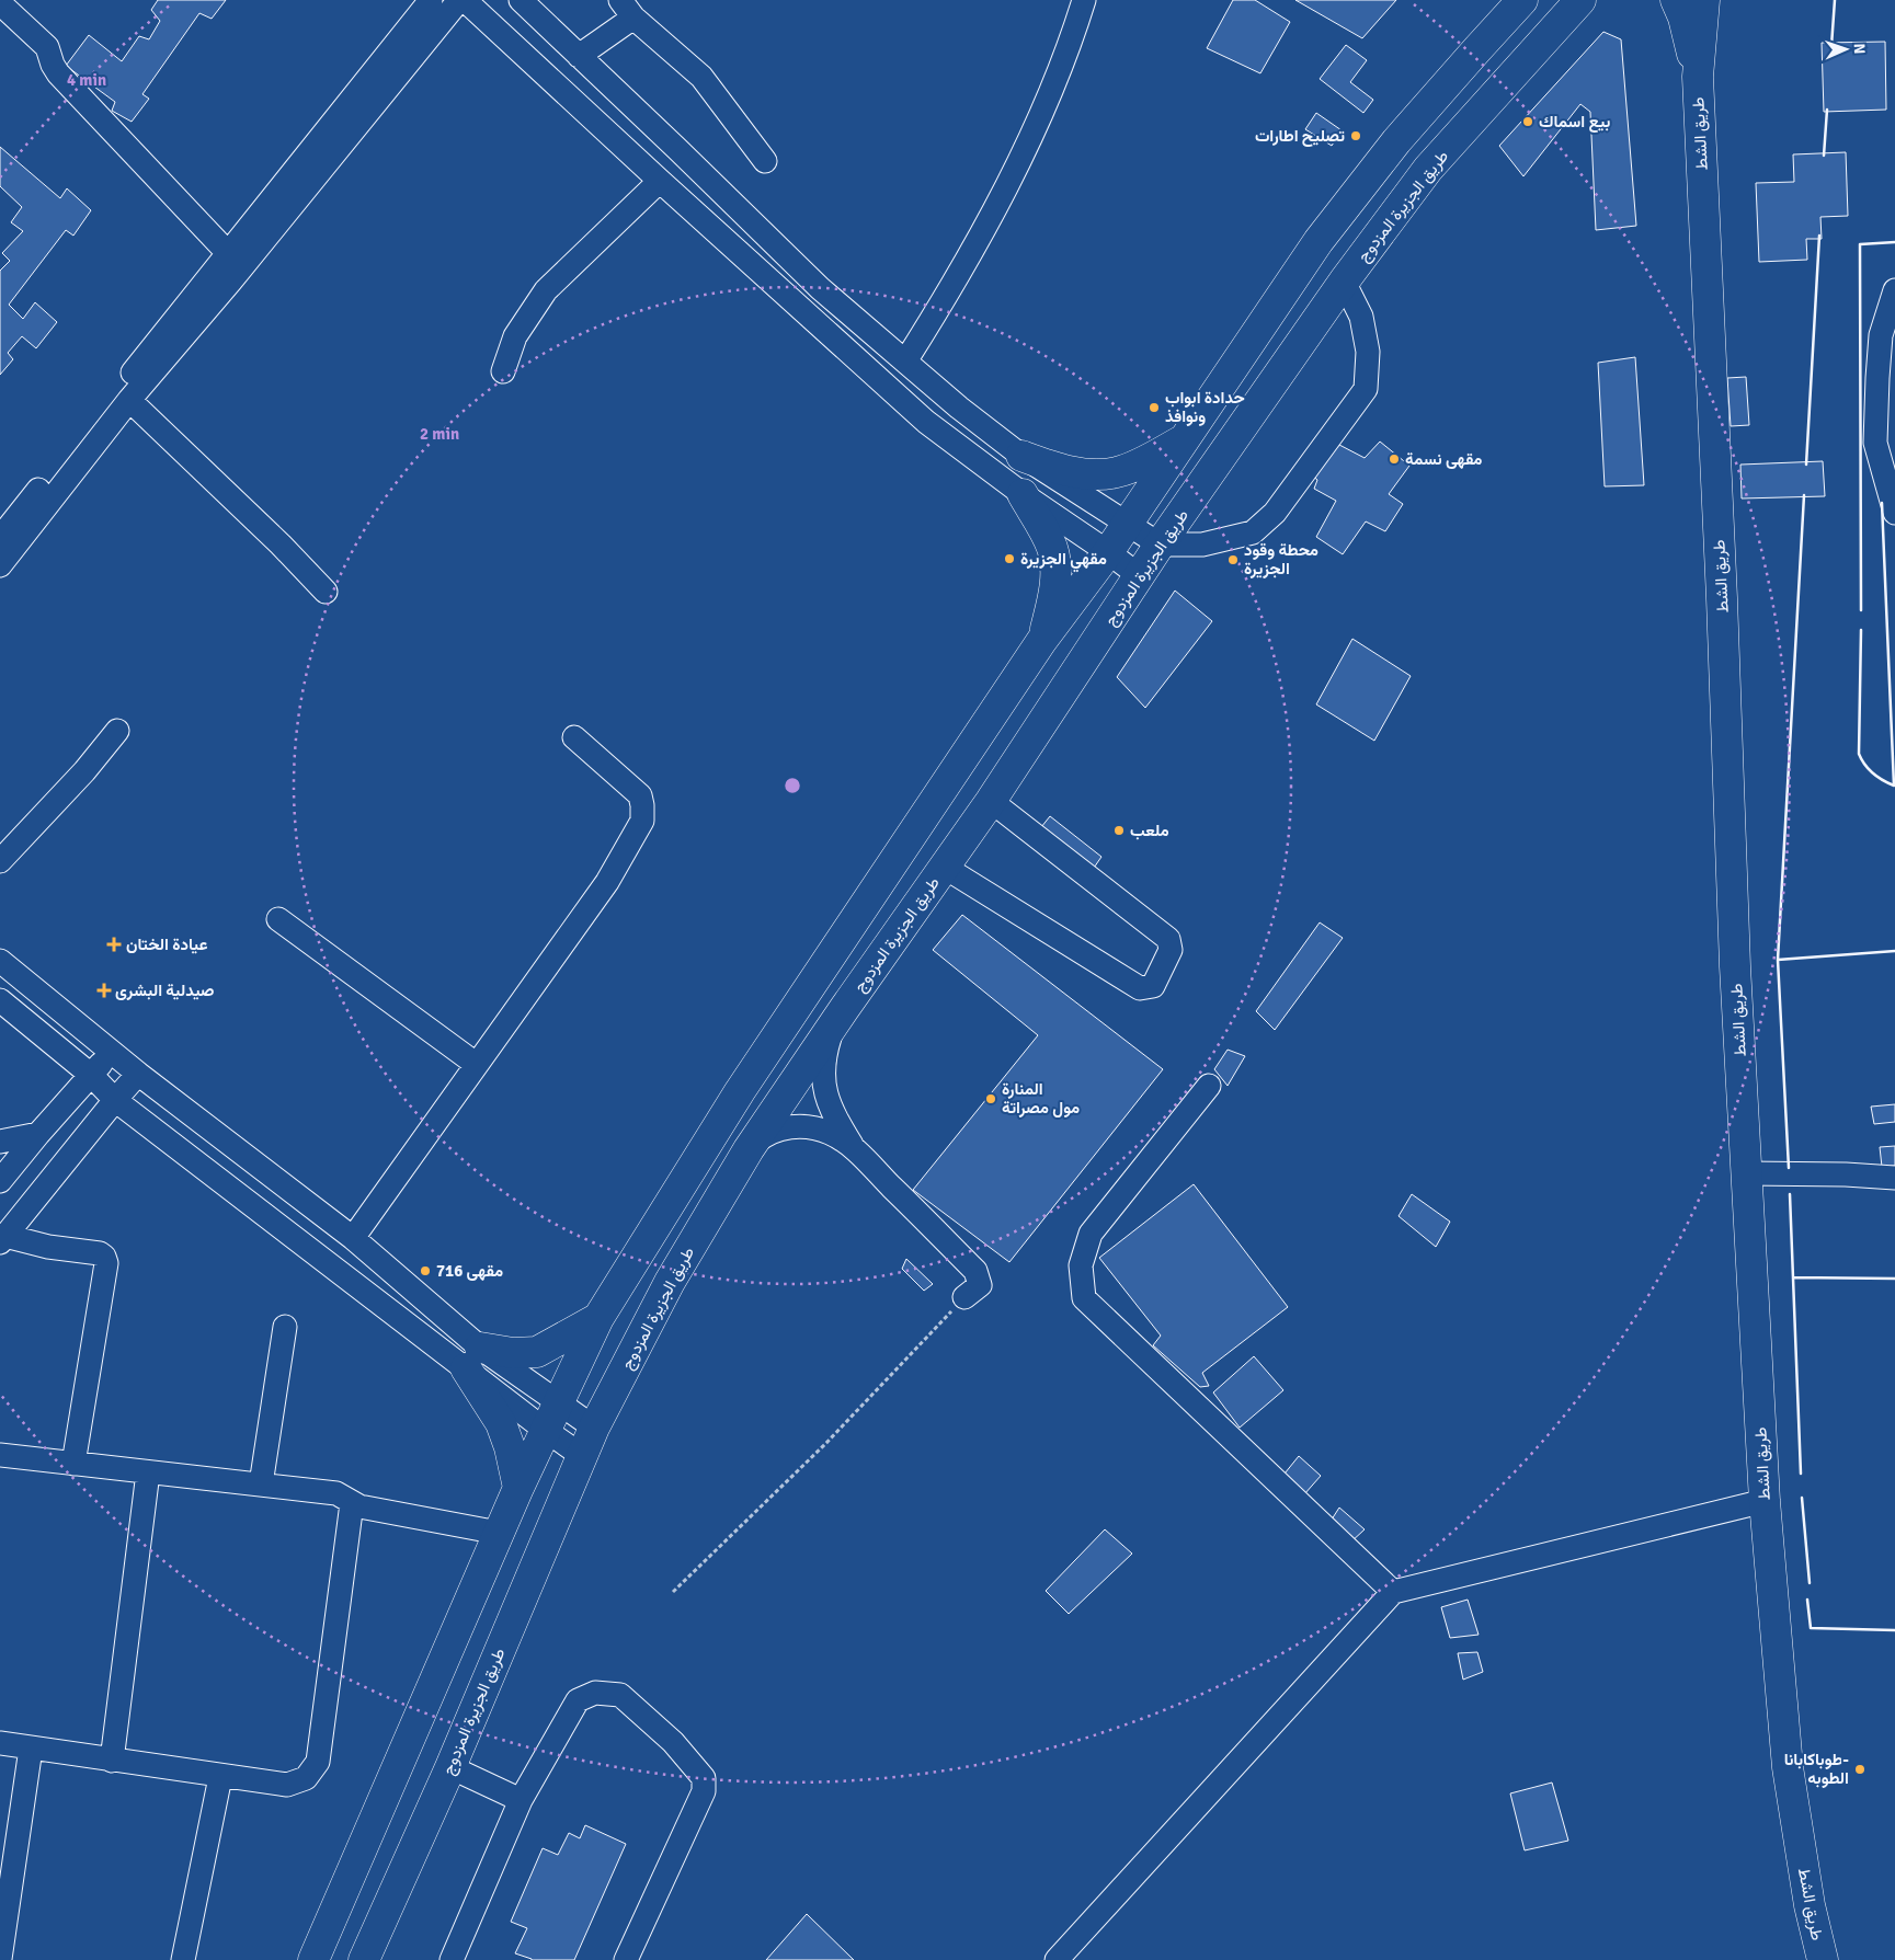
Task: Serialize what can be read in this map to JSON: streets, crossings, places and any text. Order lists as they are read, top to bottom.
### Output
{
  "streets": {
    "main road": ["طريق الشط", "طريق الجزيرة المزدوج"]
  },
  "places": {
    "other": [
      "بيع اسماك",
      "تصليح اطارات",
      "حدادة ابواب ونوافذ",
      "مقهى نسمة",
      "مقهي الجزيرة",
      "محطة وقود الجزيرة",
      "ملعب",
      "المنارة مول مصراتة",
      "مقهى 716",
      "طوباكابانا- الطوبه"
    ],
    "health": ["عيادة الختان", "صيدلية البشرى"]
  },
  "north": "right",
  "rings": ["4 min", "2 min"]
}
